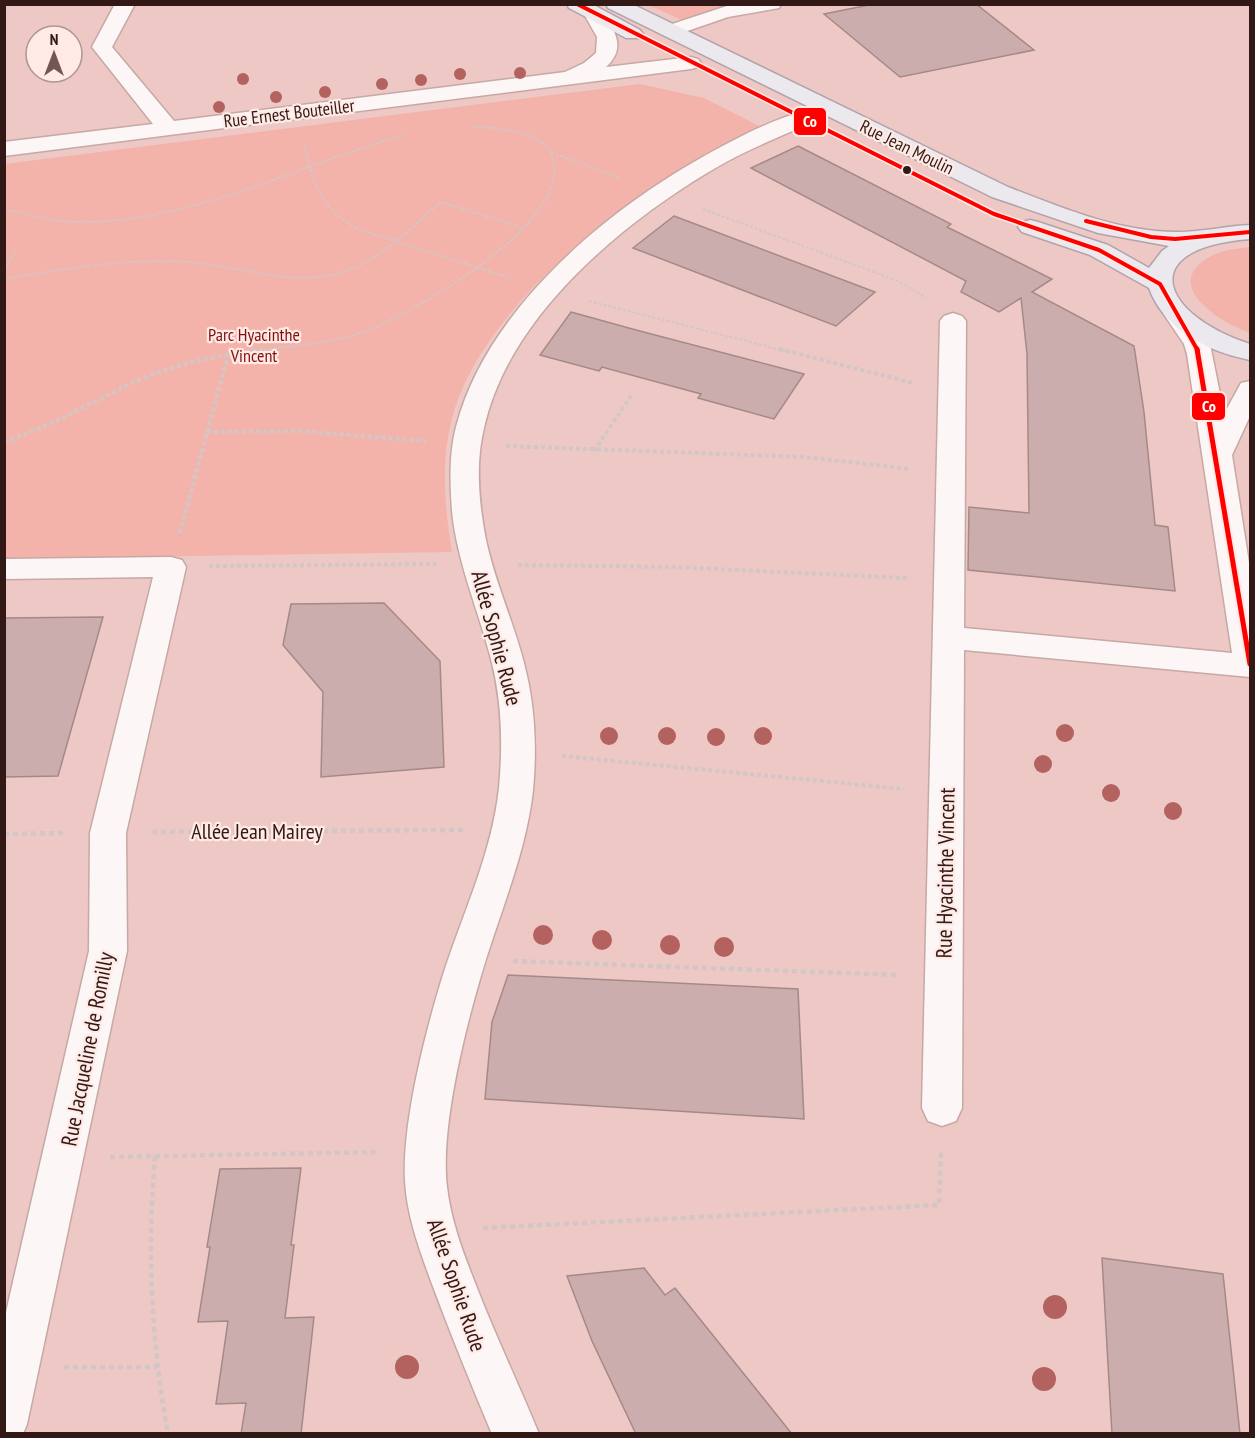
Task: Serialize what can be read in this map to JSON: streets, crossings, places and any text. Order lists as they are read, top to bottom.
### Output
{
  "streets": {
    "main road": ["Rue Jean Moulin"],
    "street": [
      "Rue Ernest Bouteiller",
      "Allée Sophie Rude",
      "Rue Hyacinthe Vincent",
      "Rue Jacqueline de Romilly"
    ],
    "path": ["Allée Jean Mairey"]
  },
  "crossings": [
    ["Rue Ernest Bouteiller", "Rue Jean Moulin"],
    ["Rue Jean Moulin", "Allée Sophie Rude"],
    ["Allée Sophie Rude", "Allée Jean Mairey"],
    ["Allée Jean Mairey", "Rue Jacqueline de Romilly"]
  ],
  "parks": ["Parc Hyacinthe Vincent"],
  "lines": ["transit line Co"],
  "north": "top"
}
